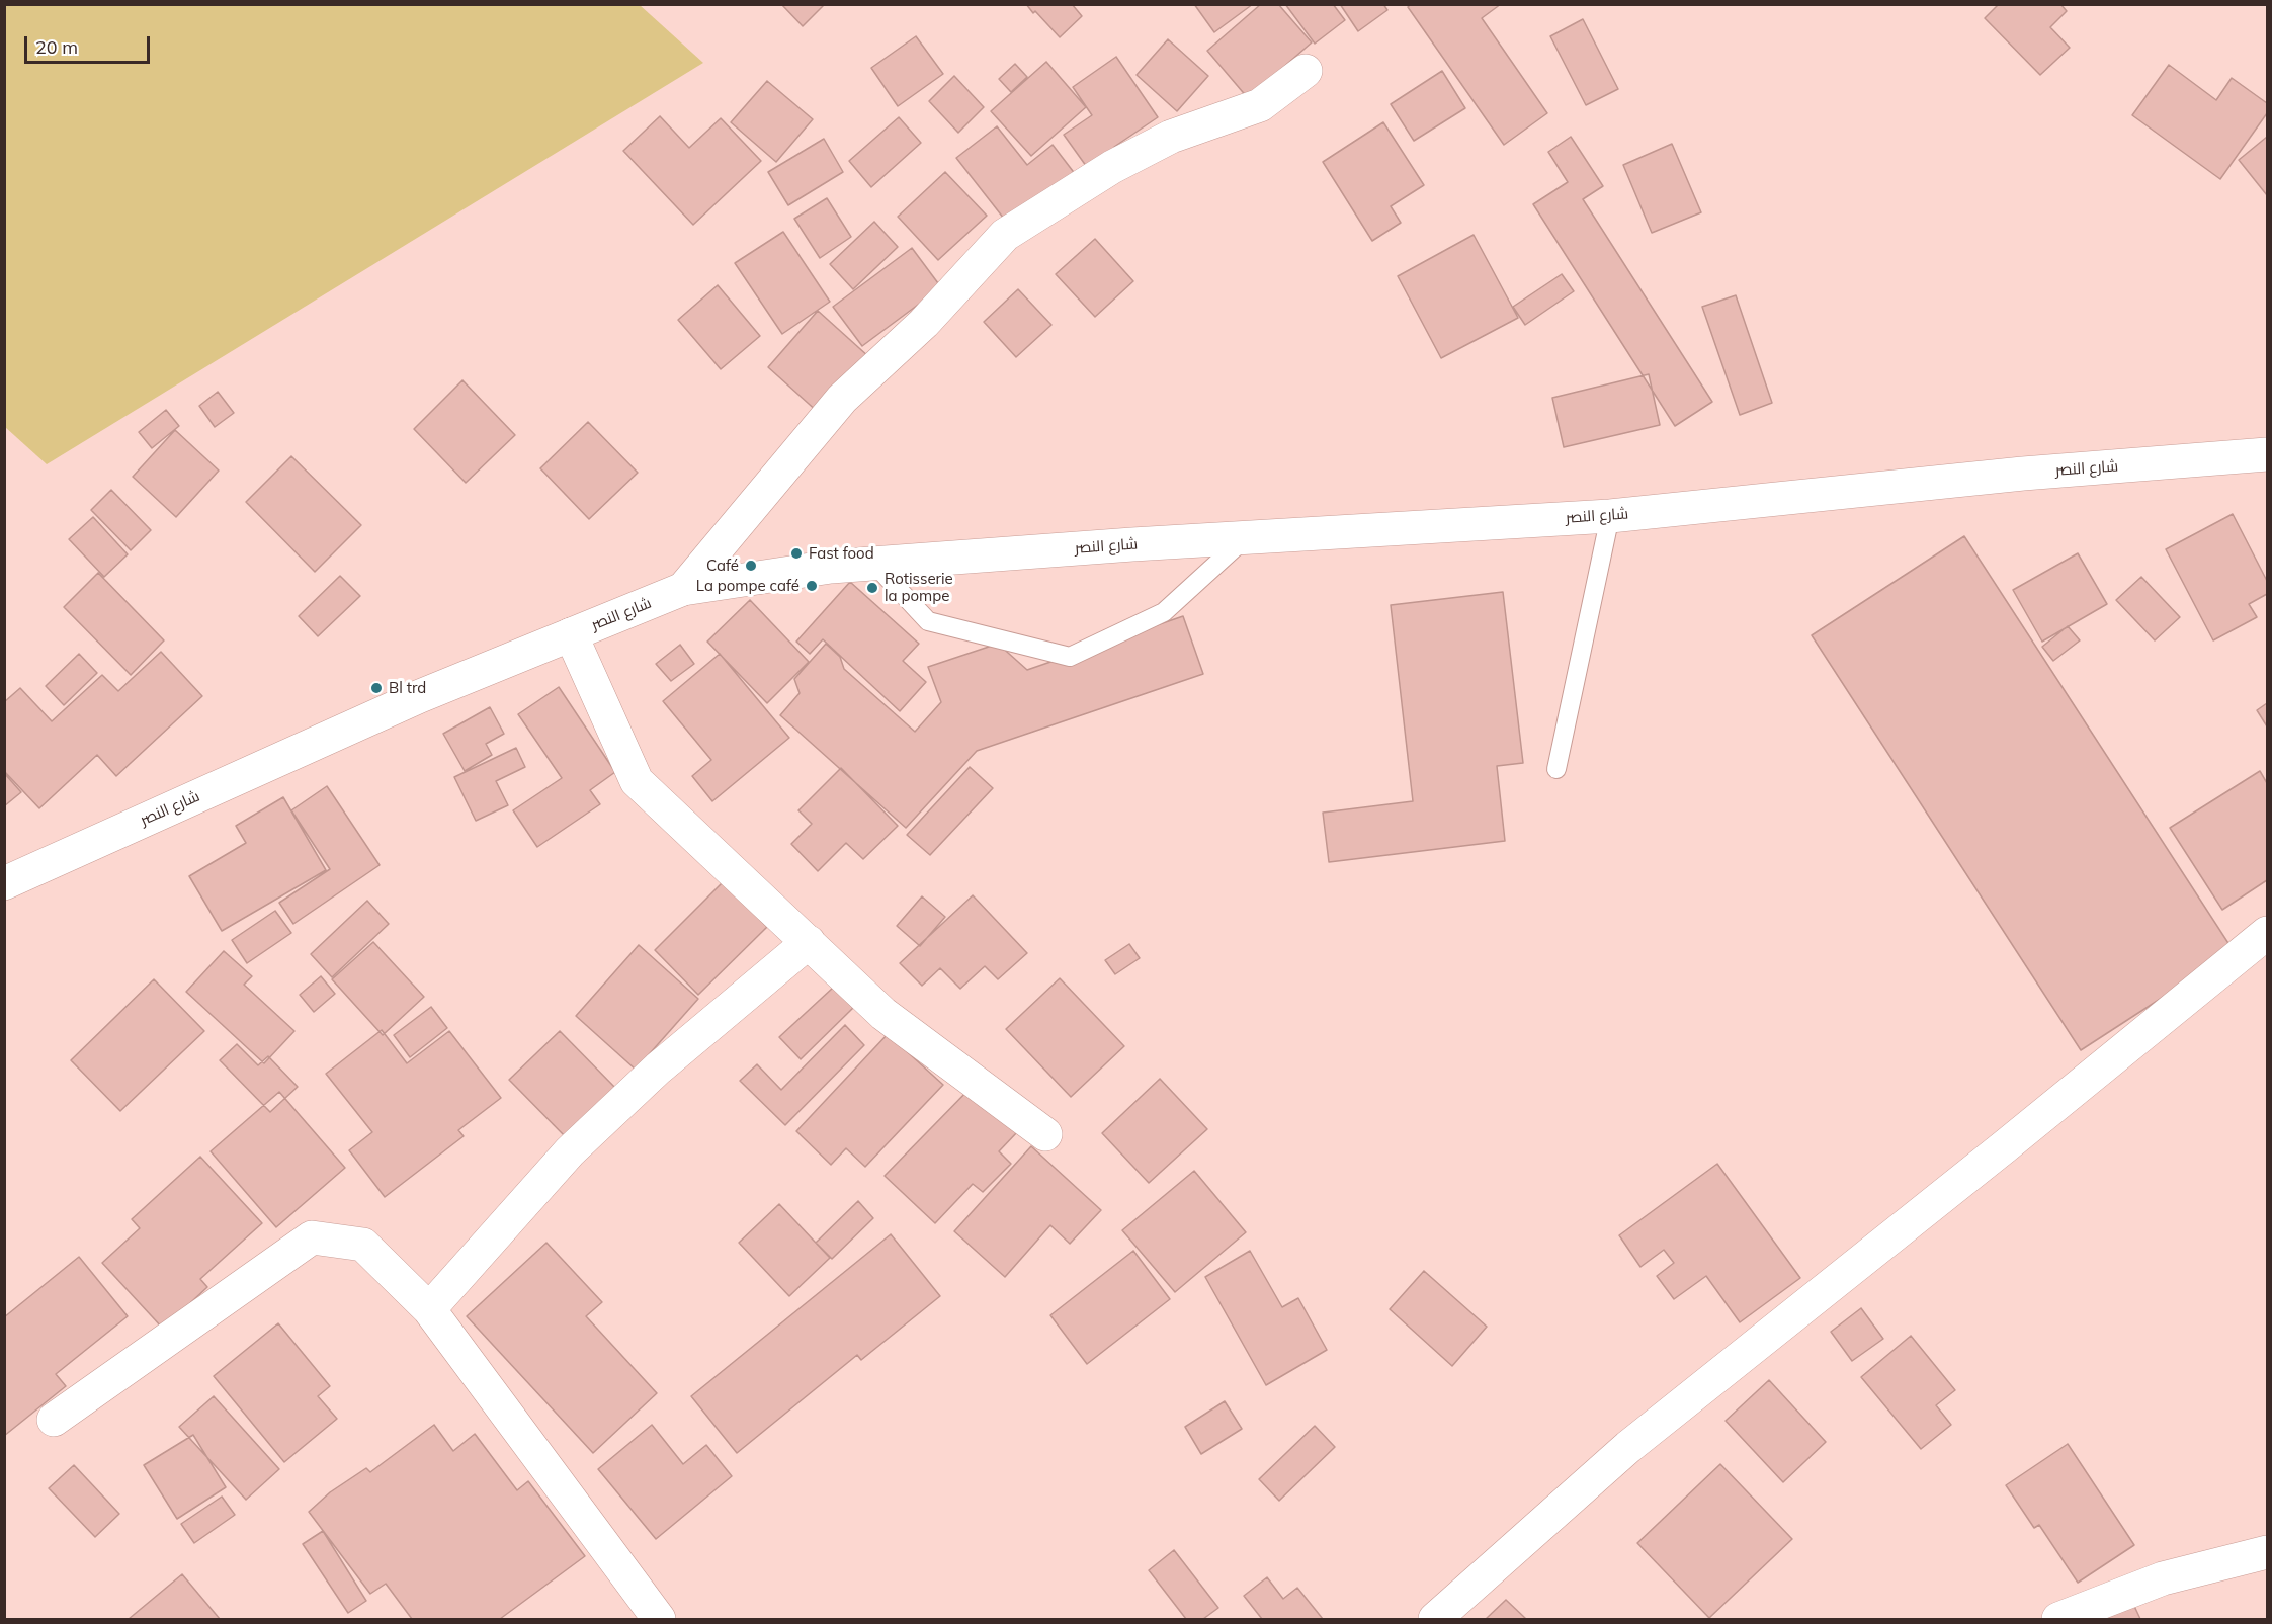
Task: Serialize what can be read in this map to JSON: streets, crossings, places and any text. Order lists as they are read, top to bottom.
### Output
{
  "streets": {
    "street": ["شارع النصر"]
  },
  "places": [
    "Fast food",
    "Café",
    "La pompe café",
    "Rotisserie la pompe",
    "Bl trd"
  ],
  "scale_bar": "20 m"
}
